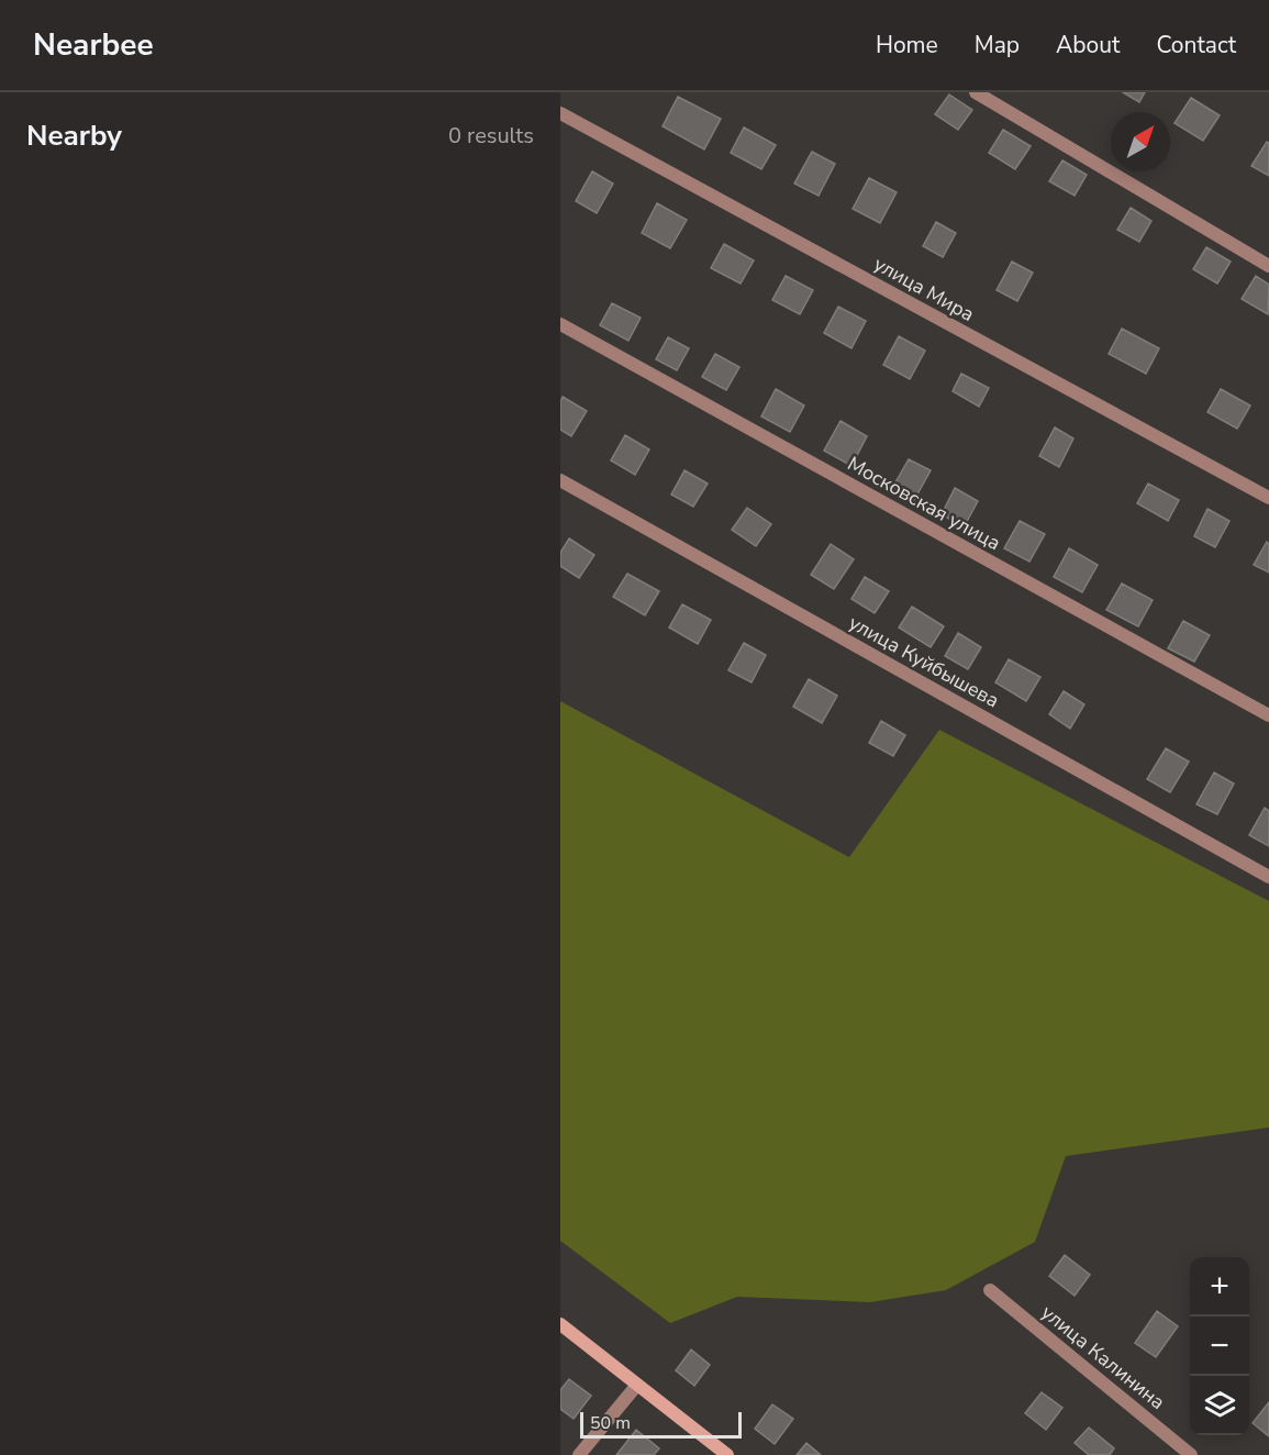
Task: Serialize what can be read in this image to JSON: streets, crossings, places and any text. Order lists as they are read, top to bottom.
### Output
{
  "streets": {
    "street": [
      "улица Мира",
      "Московская улица",
      "улица Куйбышева",
      "улица Калинина"
    ]
  },
  "scale_bar": "50 m",
  "north": "top right",
  "page": {
    "header": "Nearbee",
    "nav": [
      "Home",
      "Map",
      "About",
      "Contact"
    ],
    "heading": ["Nearby", "0 results"],
    "map_buttons": ["+", "−"],
    "scale": "50 m"
  }
}
